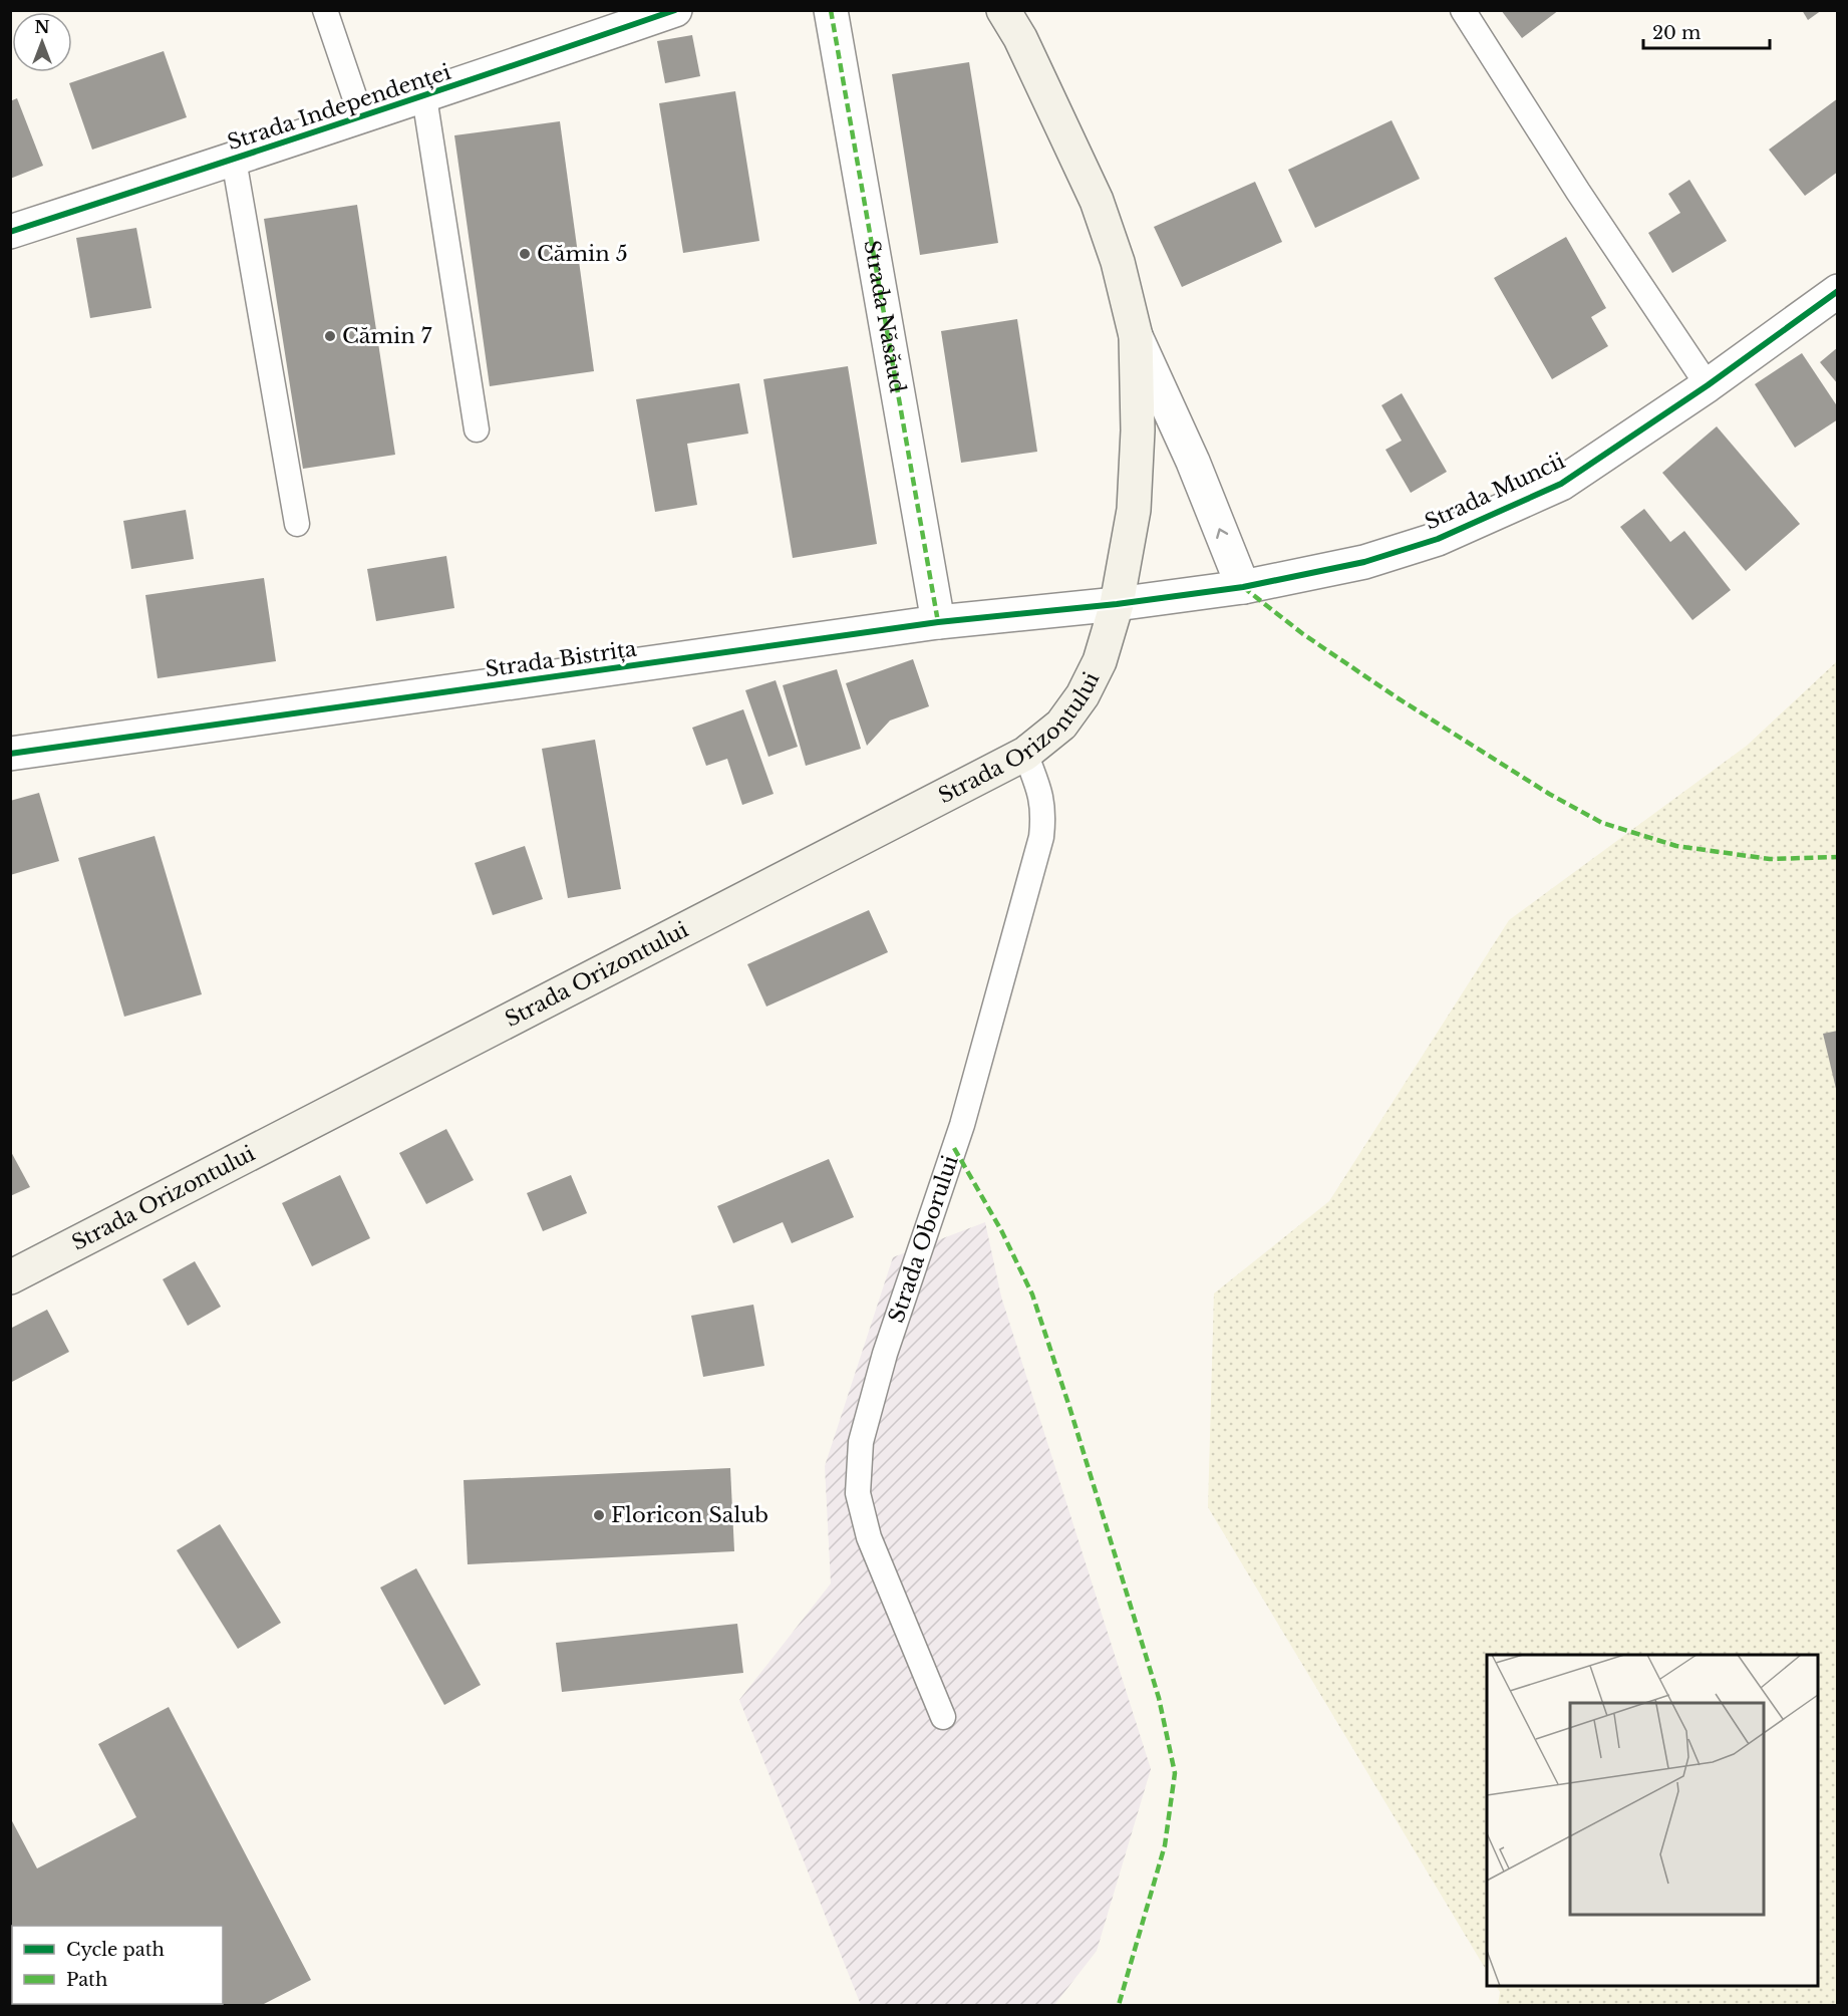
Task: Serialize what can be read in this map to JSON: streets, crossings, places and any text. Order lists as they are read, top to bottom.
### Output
{
  "streets": {
    "main road": ["Strada Orizontului"],
    "street": [
      "Strada Independenței",
      "Strada Năsăud",
      "Strada Muncii",
      "Strada Bistrița"
    ],
    "lane": ["Strada Oborului"]
  },
  "crossings": [
    ["Strada Năsăud", "Strada Bistrița"],
    ["Strada Muncii", "Strada Bistrița"],
    ["Strada Muncii", "Strada Orizontului"],
    ["Strada Bistrița", "Strada Orizontului"],
    ["Strada Orizontului", "Strada Oborului"]
  ],
  "places": ["Cămin 5", "Cămin 7", "Floricon Salub"],
  "legend": ["Cycle path", "Path"],
  "scale_bar": "20 m",
  "north": "top"
}
